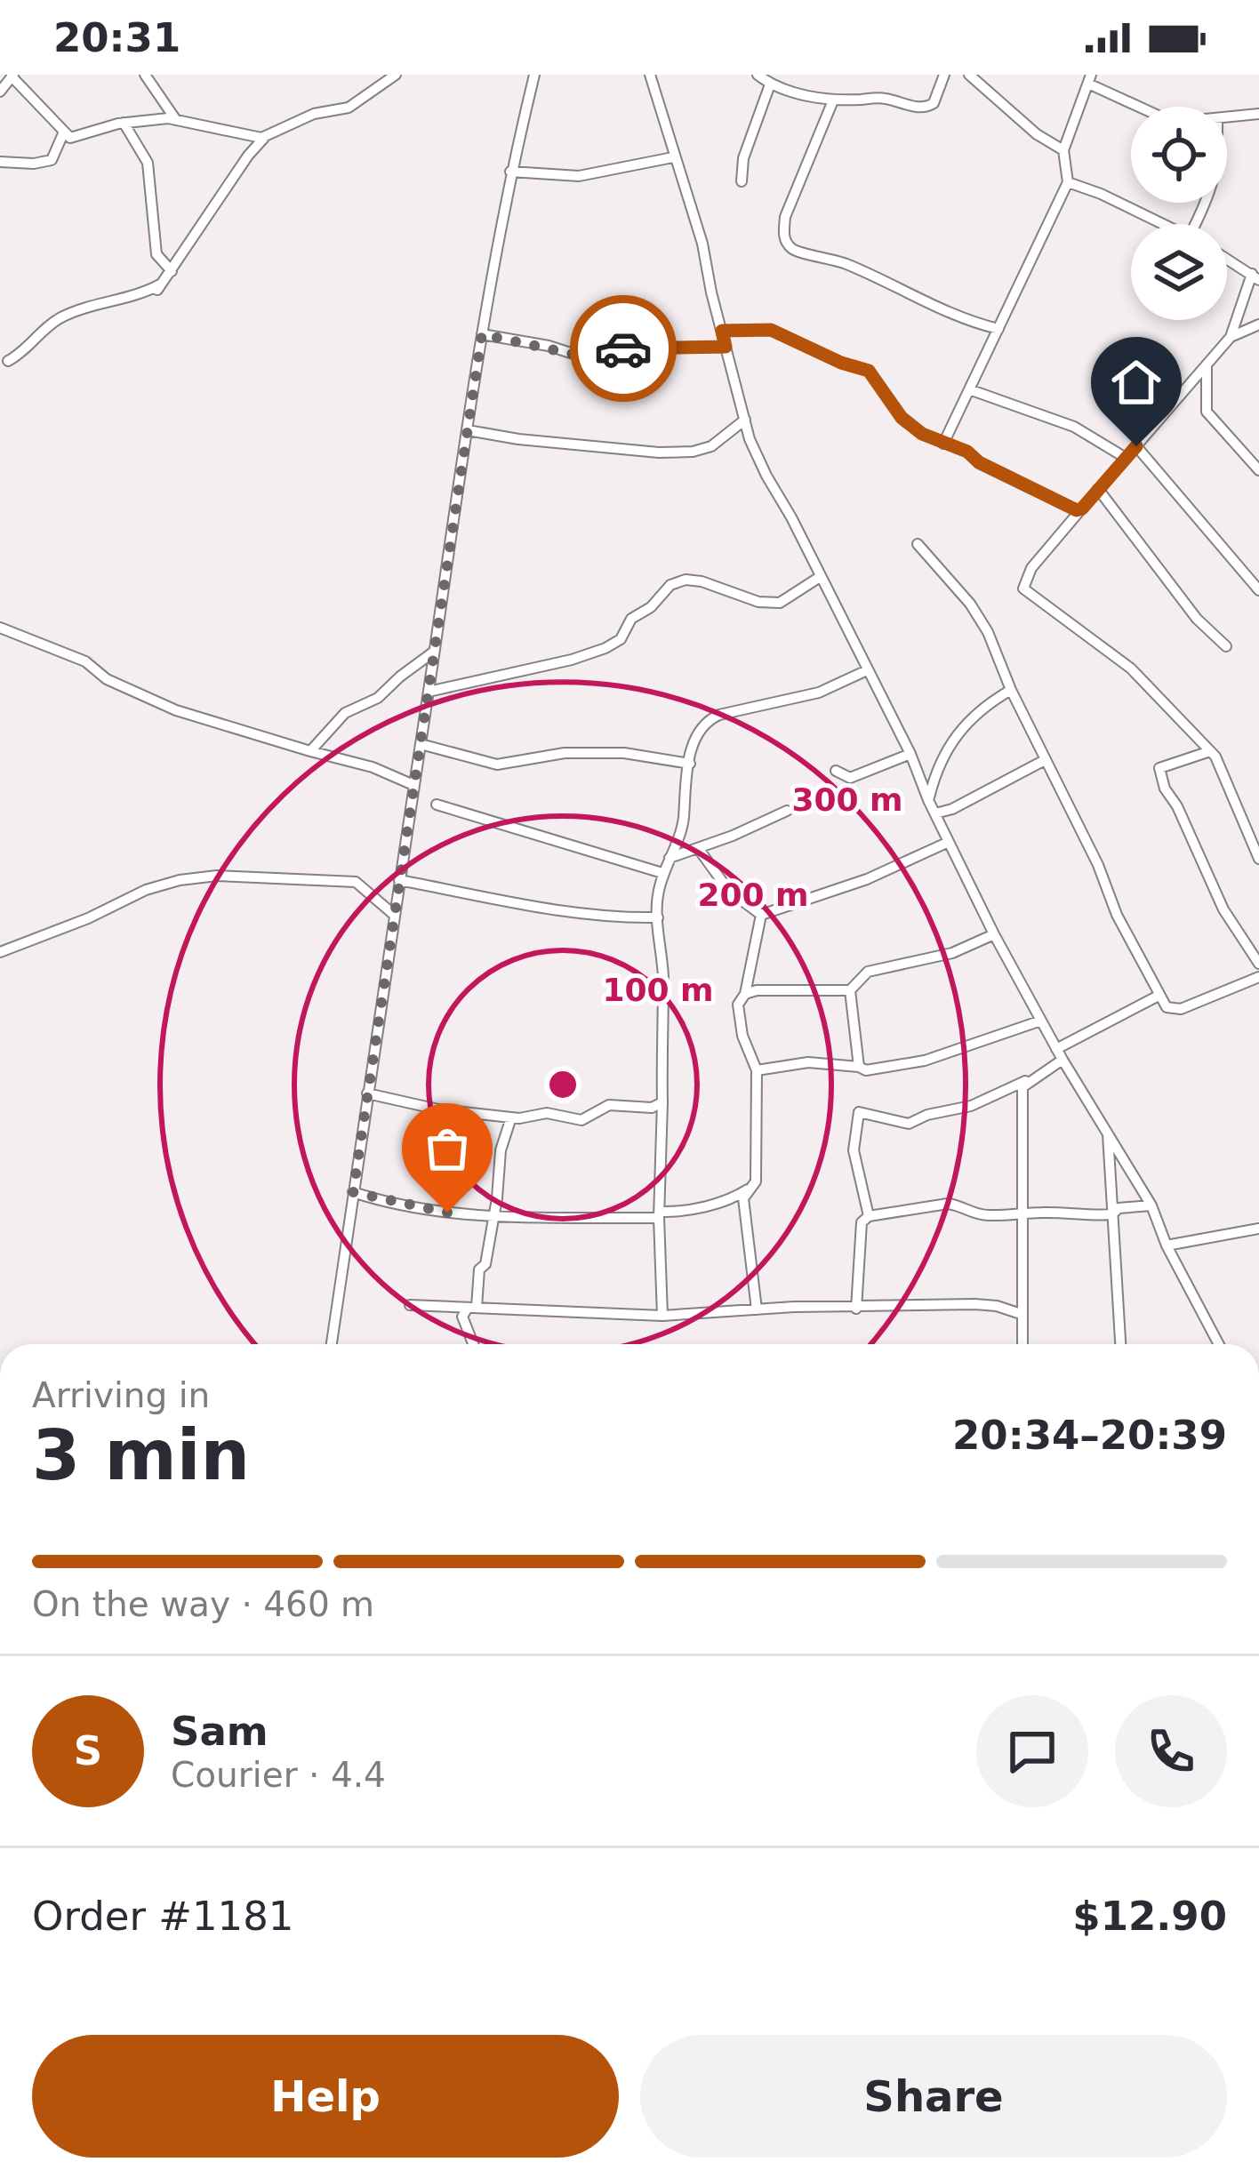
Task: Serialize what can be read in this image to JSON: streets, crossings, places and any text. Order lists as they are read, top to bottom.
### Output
{
  "page": {
    "status": "20:31",
    "heading": ["3 min", "Arriving in", "20:34–20:39"],
    "panel": [
      "Sam",
      "Courier · 4.4",
      "Order #1181",
      "$12.90"
    ],
    "bar": "On the way · 460 m",
    "round": "S",
    "buttons": ["Help", "Share"]
  },
  "rings": ["300 m", "200 m", "100 m"]
}
